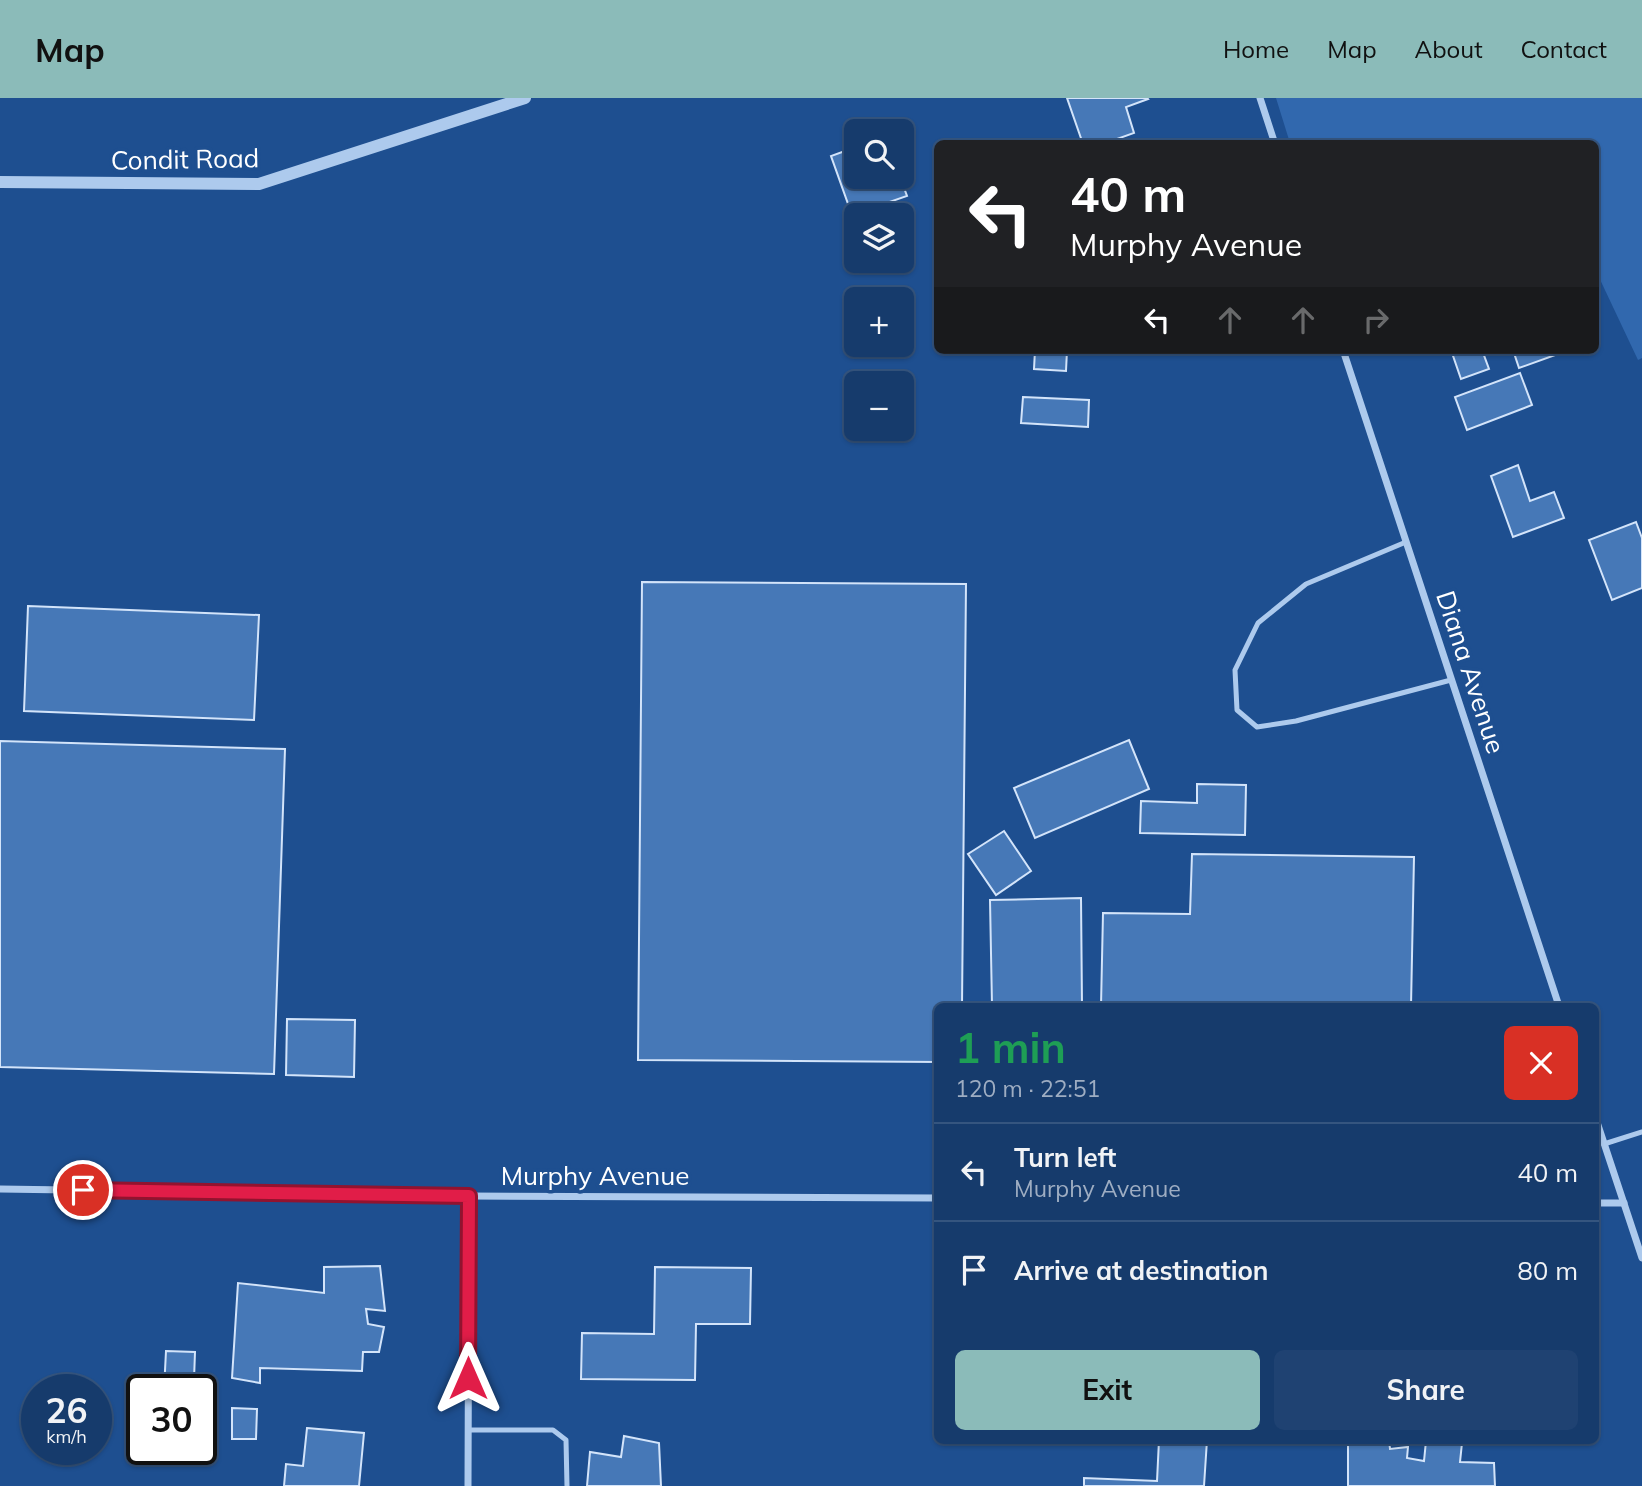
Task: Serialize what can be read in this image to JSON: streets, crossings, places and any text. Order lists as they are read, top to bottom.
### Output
{
  "streets": {
    "street": ["Condit Road", "Diana Avenue", "Murphy Avenue"]
  },
  "page": {
    "header": "Map",
    "nav": [
      "Home",
      "Map",
      "About",
      "Contact"
    ],
    "map_buttons": ["+", "−"],
    "turn": ["40 m", "Murphy Avenue"],
    "heading": ["1 min", "120 m · 22:51"],
    "list": [
      {
        "name": "Turn left",
        "note": "Murphy Avenue",
        "value": "40 m"
      },
      {
        "name": "Arrive at destination",
        "value": "80 m"
      }
    ],
    "buttons": ["Exit", "Share"],
    "speed": "26 km/h",
    "limit": "30"
  }
}
